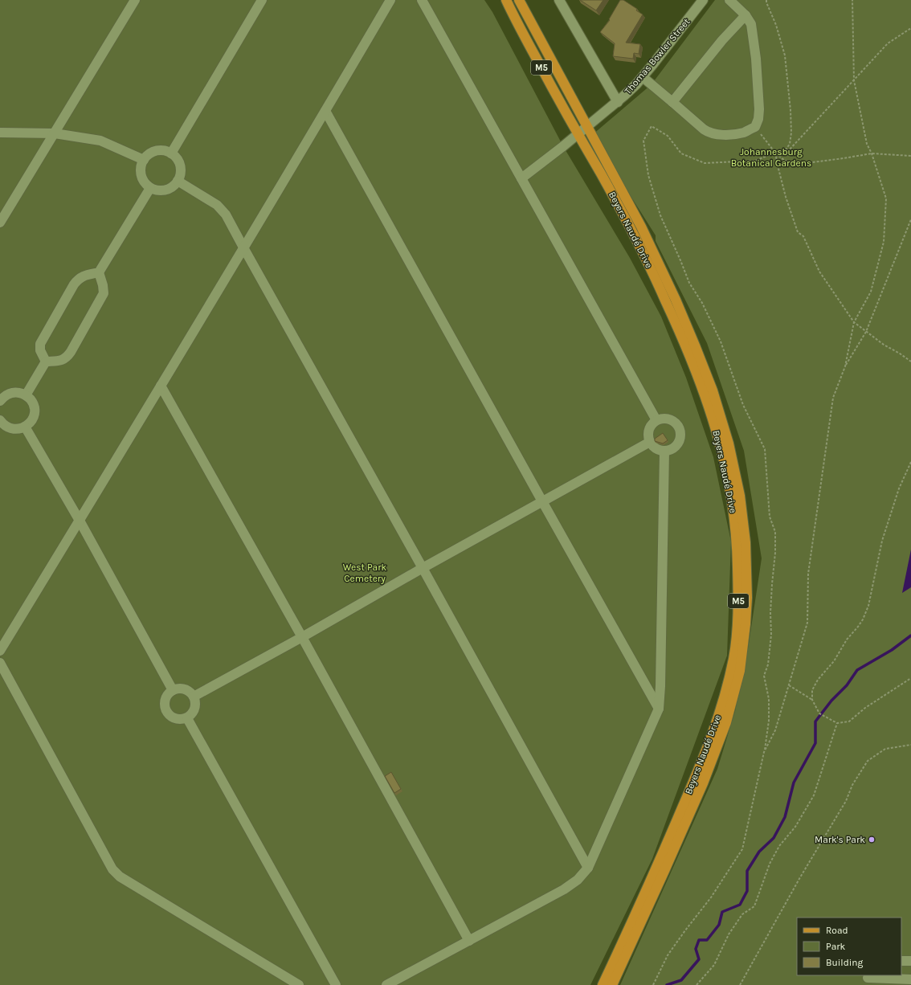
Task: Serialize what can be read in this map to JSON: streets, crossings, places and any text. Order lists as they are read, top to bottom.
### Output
{
  "streets": {
    "main road": ["M5", "Beyers Naudé Drive"],
    "street": ["Thomas Bowler Street"]
  },
  "crossings": [
    ["Thomas Bowler Street", "Beyers Naudé Drive"]
  ],
  "parks": ["Johannesburg Botanical Gardens", "West Park Cemetery"],
  "places": ["Mark's Park"],
  "legend": ["Road", "Park", "Building"]
}
